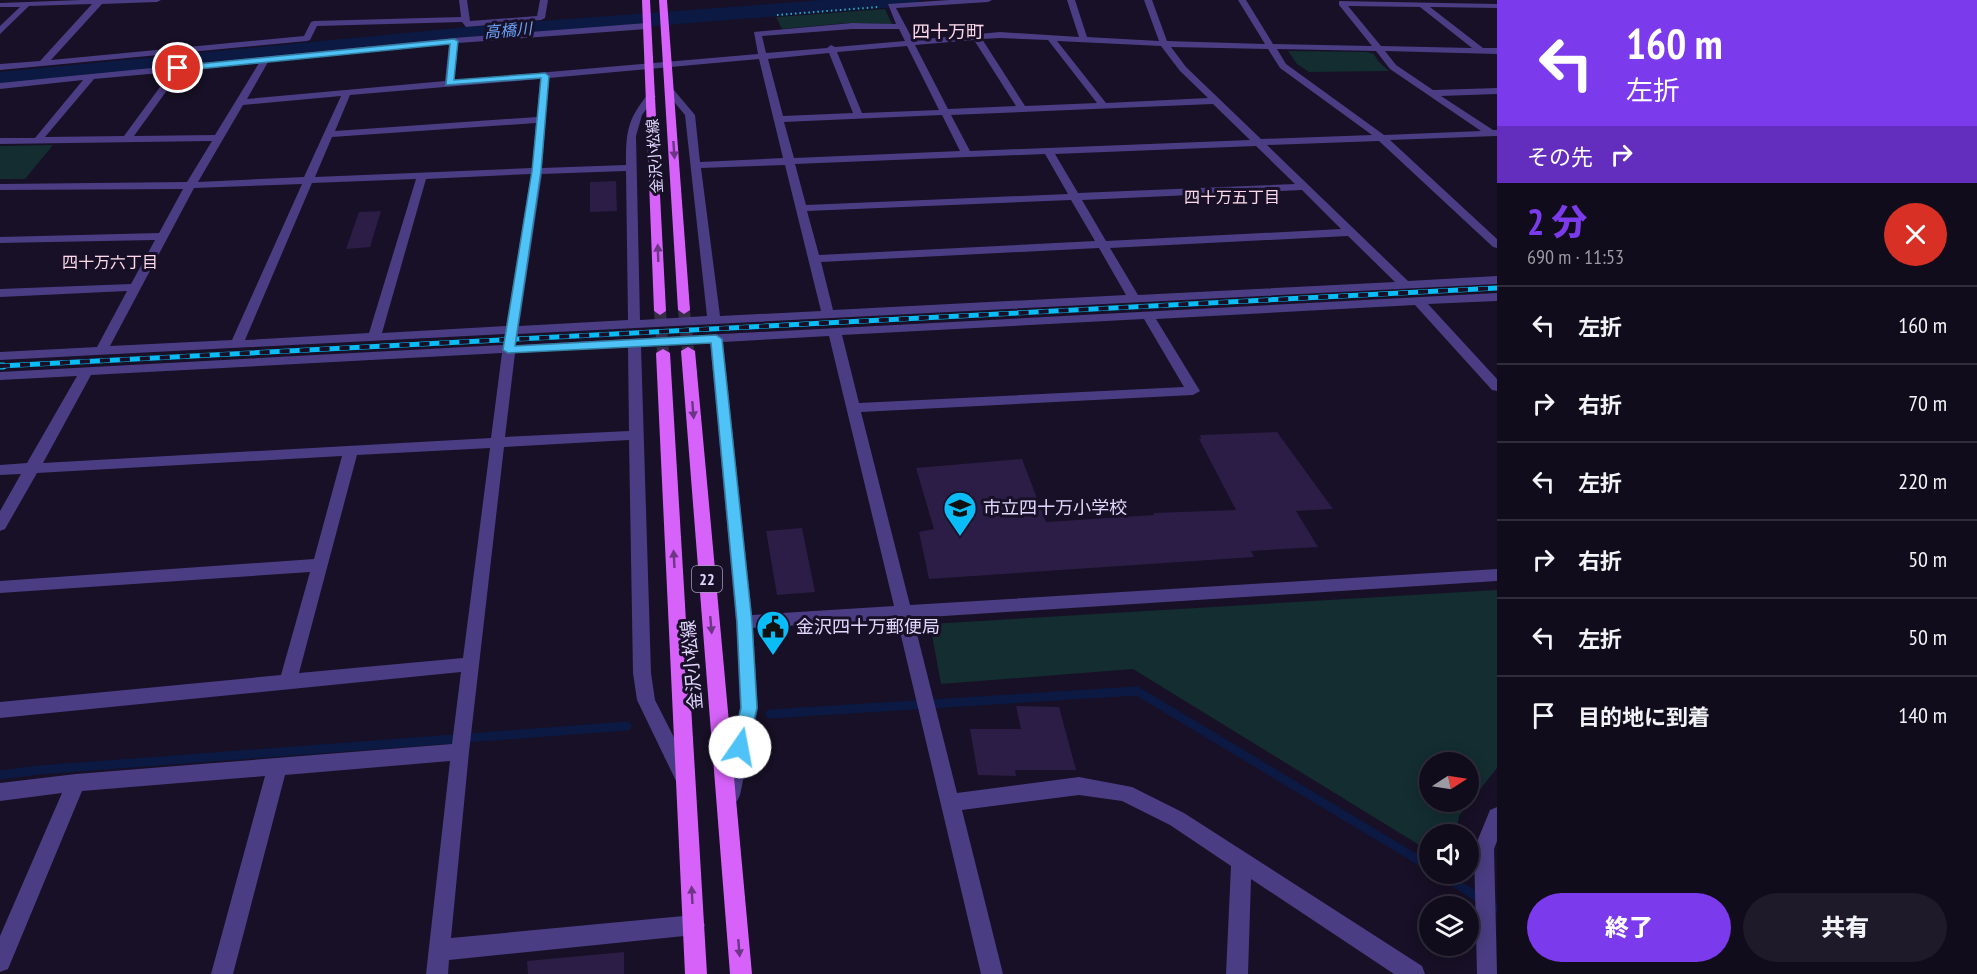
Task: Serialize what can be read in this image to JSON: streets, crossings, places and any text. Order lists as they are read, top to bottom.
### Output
{
  "streets": {
    "main road": ["金沢小松線", "22"]
  },
  "districts": ["四十万町", "四十万五丁目", "四十万六丁目"],
  "water": ["高橋川"],
  "places": {
    "school or university": ["市立四十万小学校"],
    "public building": ["金沢四十万郵便局"]
  },
  "north": "right",
  "page": {
    "turn": ["160 m", "左折"],
    "then": "その先",
    "heading": ["2 分", "690 m · 11:53"],
    "list": [
      {
        "name": "左折",
        "value": "160 m"
      },
      {
        "name": "右折",
        "value": "70 m"
      },
      {
        "name": "左折",
        "value": "220 m"
      },
      {
        "name": "右折",
        "value": "50 m"
      },
      {
        "name": "左折",
        "value": "50 m"
      },
      {
        "name": "目的地に到着",
        "value": "140 m"
      }
    ],
    "buttons": ["終了", "共有"]
  }
}
